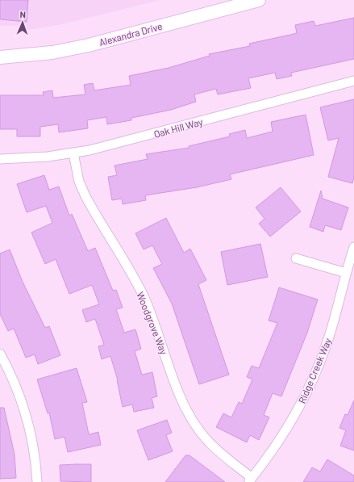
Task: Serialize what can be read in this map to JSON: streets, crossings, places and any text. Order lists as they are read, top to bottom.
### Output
{
  "streets": {
    "street": [
      "Alexandra Drive",
      "Oak Hill Way",
      "Woodgrove Way",
      "Ridge Creek Way"
    ]
  },
  "crossings": [
    ["Oak Hill Way", "Woodgrove Way"],
    ["Woodgrove Way", "Ridge Creek Way"]
  ],
  "north": "top"
}
